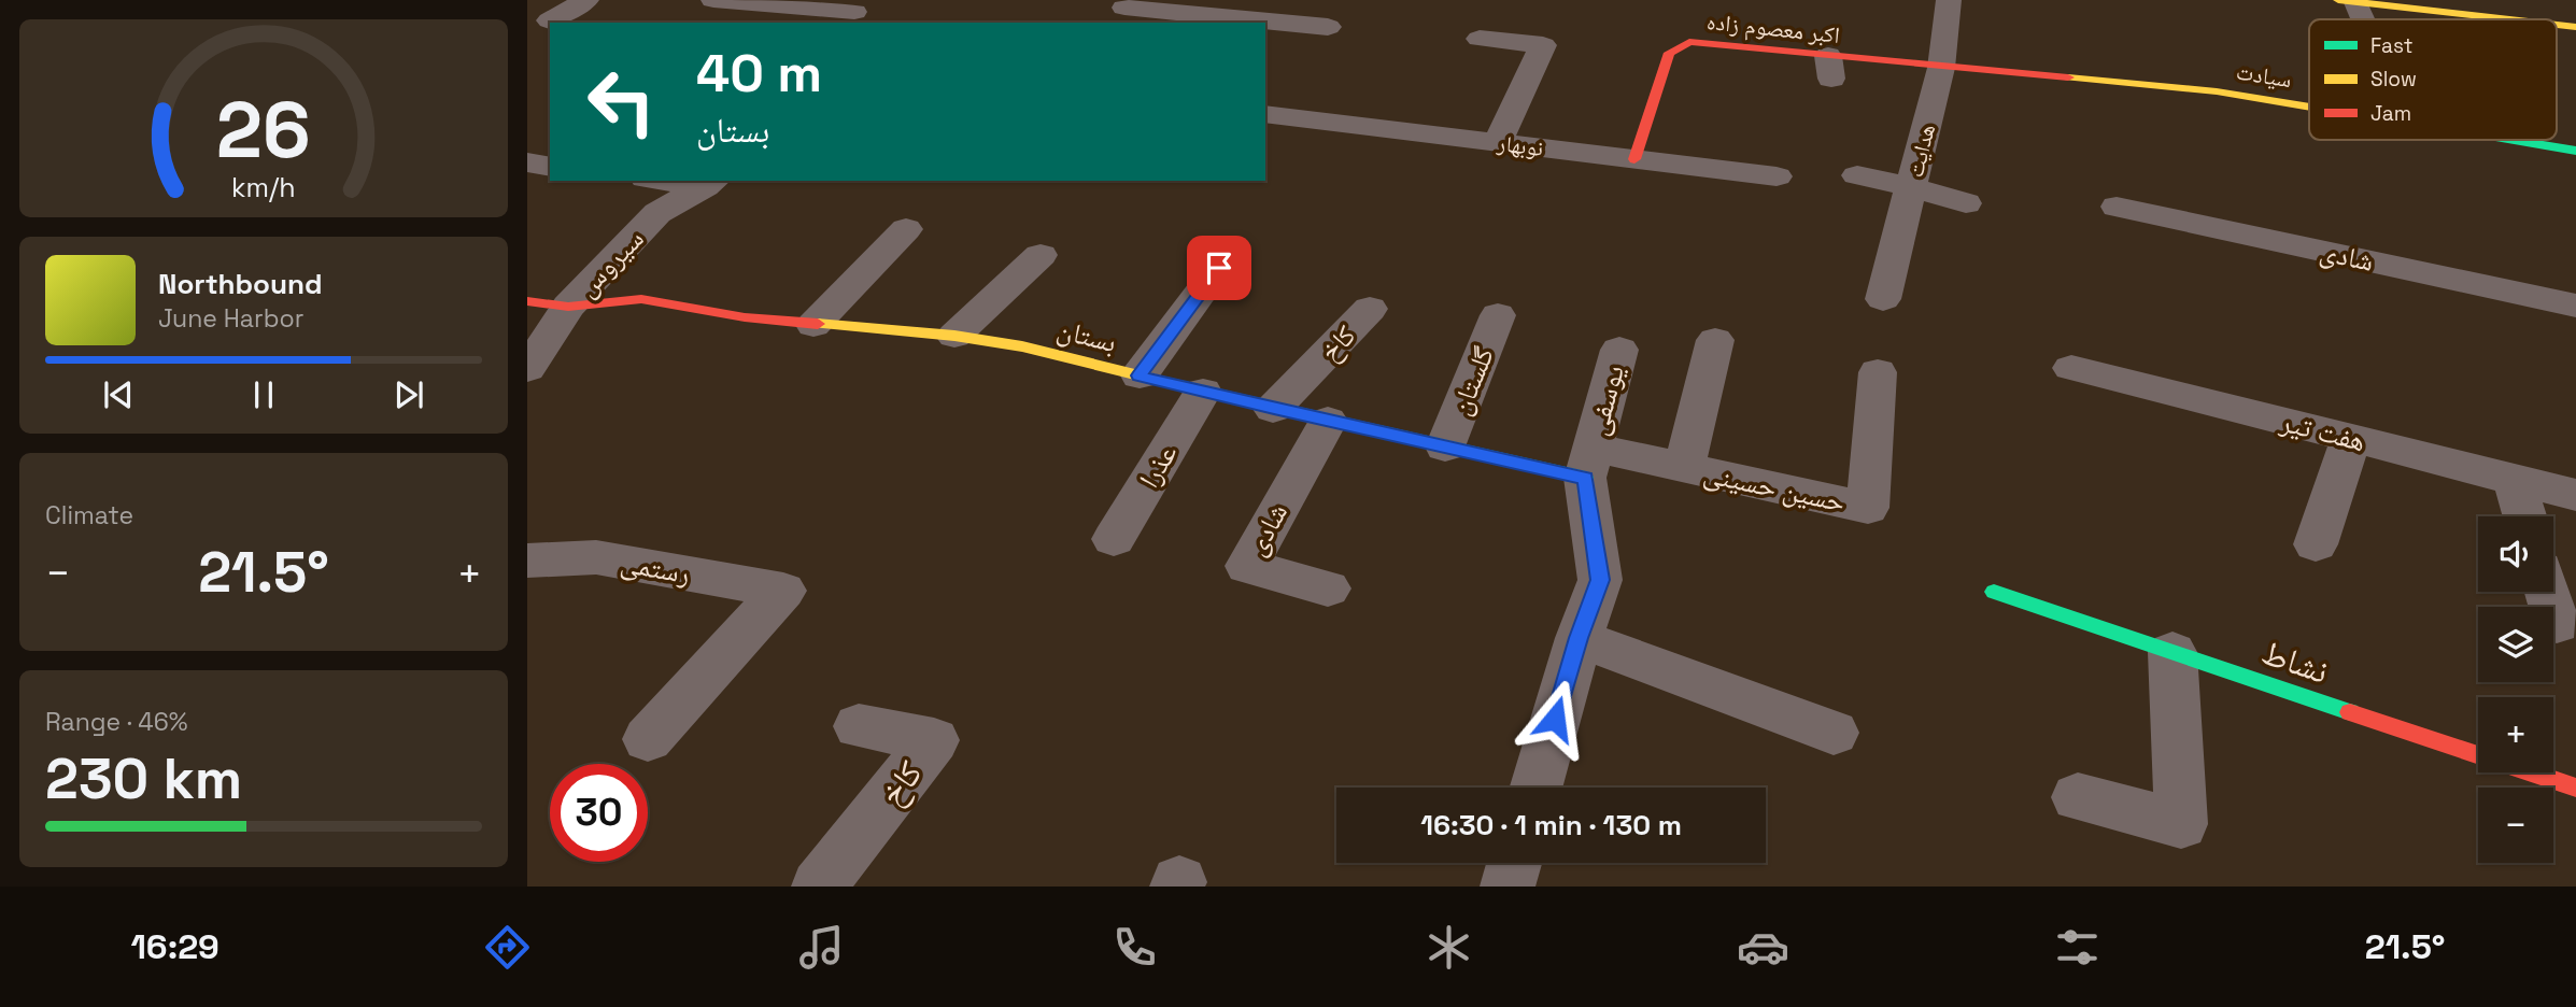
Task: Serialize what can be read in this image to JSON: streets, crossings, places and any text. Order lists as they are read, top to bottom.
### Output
{
  "streets": {
    "street": [
      "اکبر معصوم زاده",
      "سیادت",
      "نوبهار",
      "هدایت",
      "شادی",
      "سیروس",
      "بستان",
      "کاخ",
      "گلستان",
      "یوسفی",
      "هفت تیر",
      "عذرا",
      "حسین حسینی",
      "رستمی",
      "نشاط"
    ]
  },
  "crossings": [
    ["اکبر معصوم زاده", "سیادت"],
    ["اکبر معصوم زاده", "نوبهار"],
    ["اکبر معصوم زاده", "هدایت"],
    ["سیادت", "هدایت"],
    ["شادی", "بستان"],
    ["سیروس", "بستان"],
    ["بستان", "کاخ"],
    ["بستان", "گلستان"],
    ["بستان", "یوسفی"],
    ["بستان", "عذرا"],
    ["بستان", "حسین حسینی"],
    ["یوسفی", "حسین حسینی"]
  ],
  "legend": ["Fast", "Slow", "Jam"],
  "page": {
    "turn": ["40 m", "بستان"],
    "song": ["Northbound", "June Harbor"],
    "tile": [
      "Climate",
      ["Range · 46%", "230 km"]
    ],
    "map_buttons": ["+", "−"],
    "heat": ["−", "21.5°", "+"],
    "limit": "30",
    "trip": "16:30 · 1 min · 130 m",
    "tabs": ["16:29", "21.5°"],
    "gauge": ["26", "km/h"]
  }
}
